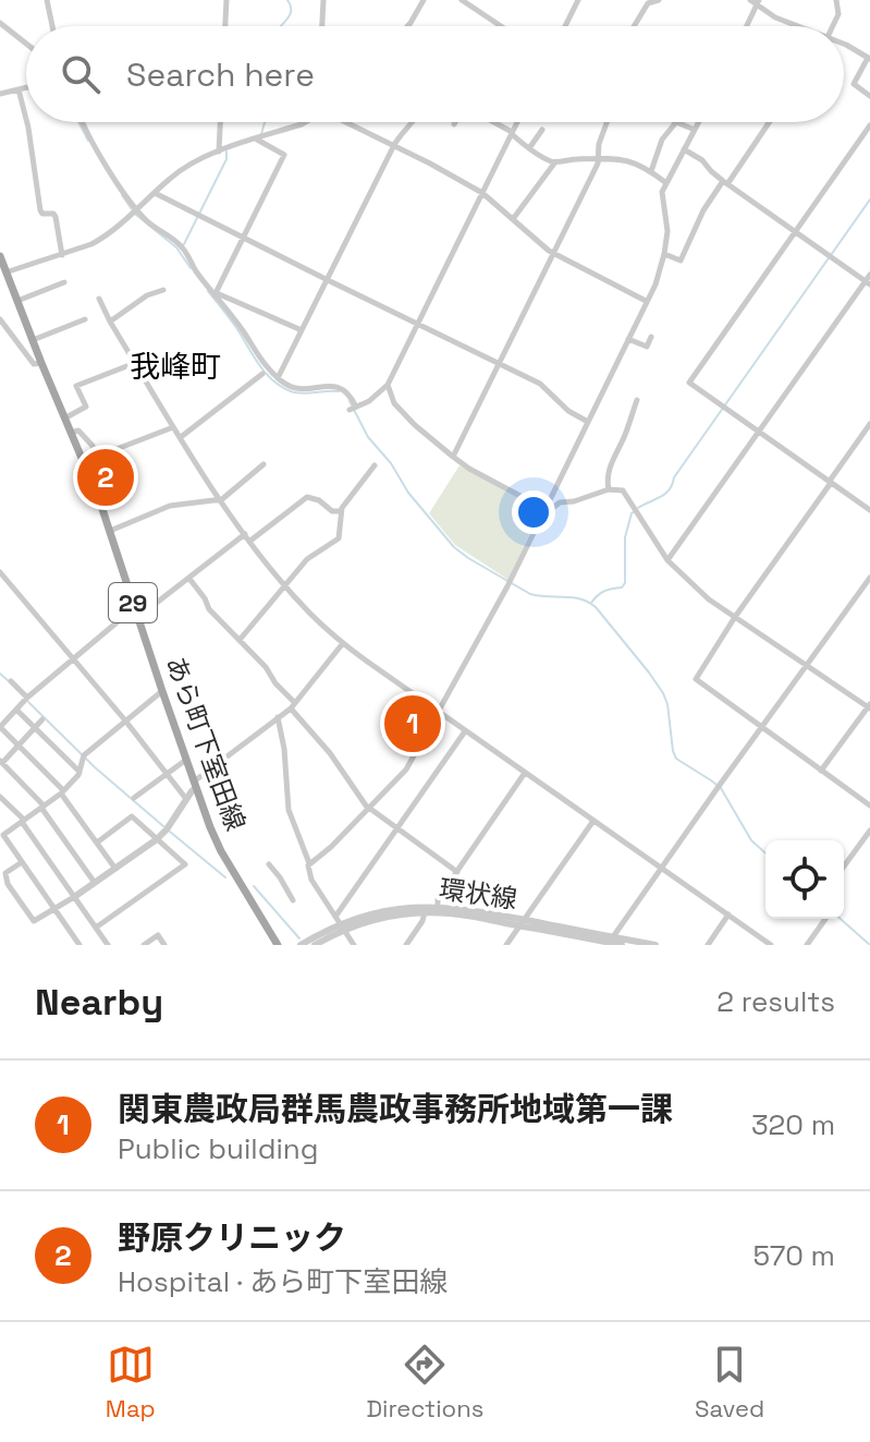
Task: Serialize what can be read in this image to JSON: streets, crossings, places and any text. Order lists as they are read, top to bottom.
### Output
{
  "streets": {
    "main road": ["29", "あら町下室田線"],
    "street": ["環状線"]
  },
  "districts": ["我峰町"],
  "page": {
    "search": "Search here",
    "pins": ["2", "1"],
    "heading": ["Nearby", "2 results"],
    "list": [
      {
        "mark": "1",
        "name": "関東農政局群馬農政事務所地域第一課",
        "note": "Public building",
        "value": "320 m"
      },
      {
        "mark": "2",
        "name": "野原クリニック",
        "note": "Hospital · あら町下室田線",
        "value": "570 m"
      }
    ],
    "nav": ["Map", "Directions", "Saved"]
  }
}
